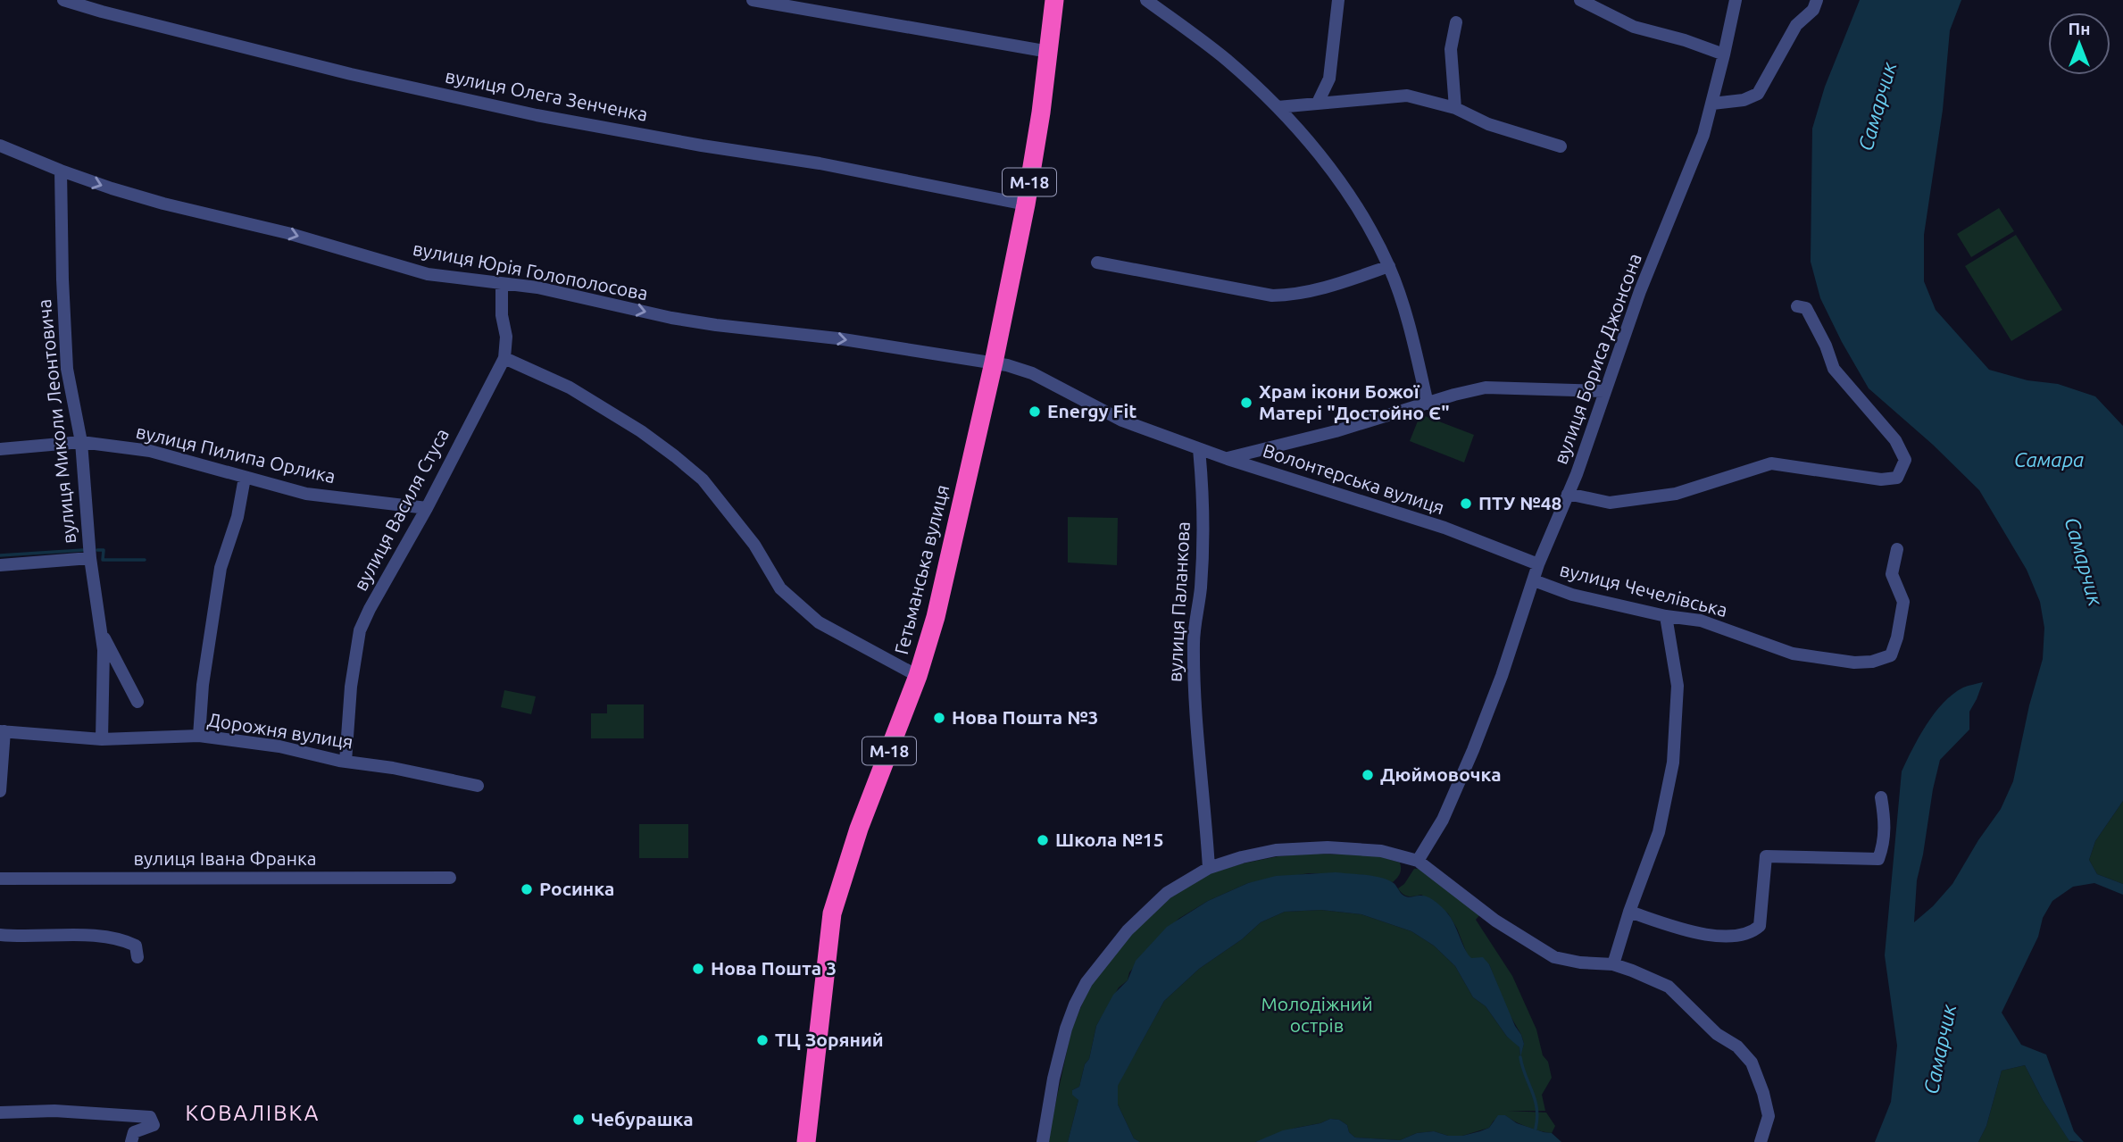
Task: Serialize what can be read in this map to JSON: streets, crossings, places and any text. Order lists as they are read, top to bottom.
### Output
{
  "streets": {
    "highway": ["М-18", "Гетьманська вулиця"],
    "street": [
      "вулиця Олега Зенченка",
      "вулиця Юрія Голополосова",
      "вулиця Бориса Джонсона",
      "вулиця Миколи Леонтовича",
      "вулиця Пилипа Орлика",
      "Волонтерська вулиця",
      "вулиця Василя Стуса",
      "вулиця Чечелівська",
      "вулиця Паланкова",
      "Дорожня вулиця",
      "вулиця Івана Франка"
    ]
  },
  "crossings": [
    ["вулиця Олега Зенченка", "Гетьманська вулиця"],
    ["вулиця Юрія Голополосова", "вулиця Миколи Леонтовича"],
    ["вулиця Юрія Голополосова", "Волонтерська вулиця"],
    ["вулиця Юрія Голополосова", "вулиця Василя Стуса"],
    ["вулиця Юрія Голополосова", "Гетьманська вулиця"],
    ["вулиця Бориса Джонсона", "Волонтерська вулиця"],
    ["вулиця Бориса Джонсона", "вулиця Чечелівська"],
    ["вулиця Миколи Леонтовича", "вулиця Пилипа Орлика"],
    ["вулиця Миколи Леонтовича", "Дорожня вулиця"],
    ["вулиця Пилипа Орлика", "вулиця Василя Стуса"],
    ["Волонтерська вулиця", "Гетьманська вулиця"],
    ["Волонтерська вулиця", "вулиця Паланкова"],
    ["вулиця Василя Стуса", "Дорожня вулиця"]
  ],
  "one_way": ["вулиця Юрія Голополосова"],
  "districts": ["КОВАЛІВКА"],
  "water": ["Самарчик", "Самара"],
  "parks": ["Молодіжний острів"],
  "places": [
    "Храм ікони Божої Матері \"Достойно Є\"",
    "Energy Fit",
    "ПТУ №48",
    "Нова Пошта №3",
    "Дюймовочка",
    "Школа №15",
    "Росинка",
    "Нова Пошта 3",
    "ТЦ Зоряний",
    "Чебурашка"
  ],
  "north": "top"
}
